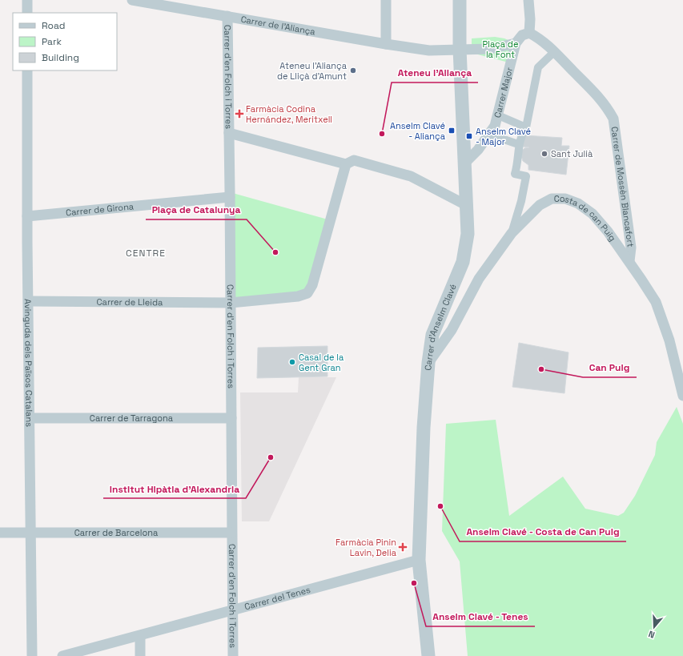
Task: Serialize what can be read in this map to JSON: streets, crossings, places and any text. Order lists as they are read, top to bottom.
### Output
{
  "streets": {
    "street": [
      "Carrer de l'Aliança",
      "Carrer d'en Folch i Torres",
      "Carrer Major",
      "Carrer de Mossèn Blancafort",
      "Carrer de Girona",
      "Costa de can Puig",
      "Carrer de Lleida",
      "Carrer d'Anselm Clavé",
      "Avinguda dels Països Catalans",
      "Carrer de Tarragona",
      "Carrer de Barcelona",
      "Carrer del Tenes"
    ]
  },
  "crossings": [
    ["Carrer de l'Aliança", "Carrer d'en Folch i Torres"],
    ["Carrer de l'Aliança", "Carrer Major"],
    ["Carrer de l'Aliança", "Carrer d'Anselm Clavé"],
    ["Carrer d'en Folch i Torres", "Carrer de Girona"],
    ["Carrer d'en Folch i Torres", "Carrer de Lleida"],
    ["Carrer d'en Folch i Torres", "Carrer de Tarragona"],
    ["Carrer d'en Folch i Torres", "Carrer de Barcelona"],
    ["Carrer d'en Folch i Torres", "Carrer del Tenes"],
    ["Carrer Major", "Carrer d'Anselm Clavé"],
    ["Carrer de Mossèn Blancafort", "Costa de can Puig"],
    ["Carrer de Girona", "Avinguda dels Països Catalans"],
    ["Costa de can Puig", "Carrer d'Anselm Clavé"],
    ["Carrer de Lleida", "Avinguda dels Països Catalans"],
    ["Carrer d'Anselm Clavé", "Carrer del Tenes"],
    ["Avinguda dels Països Catalans", "Carrer de Tarragona"],
    ["Avinguda dels Països Catalans", "Carrer de Barcelona"]
  ],
  "districts": ["CENTRE"],
  "parks": ["Plaça de la Font"],
  "places": {
    "other": [
      "Ateneu l'Aliança de Lliçà d'Amunt",
      "Ateneu l'Aliança",
      "Sant Julià",
      "Plaça de Catalunya",
      "Casal de la Gent Gran",
      "Can Puig",
      "Institut Hipàtia d'Alexandria",
      "Anselm Clavé - Costa de Can Puig",
      "Anselm Clavé - Tenes"
    ],
    "health": ["Farmàcia Codina Hernández, Meritxell", "Farmàcia Pinin Lavin, Delia"],
    "transit": ["Anselm Clavé - Aliança", "Anselm Clavé - Major"]
  },
  "legend": ["Road", "Park", "Building"],
  "north": "bottom"
}
